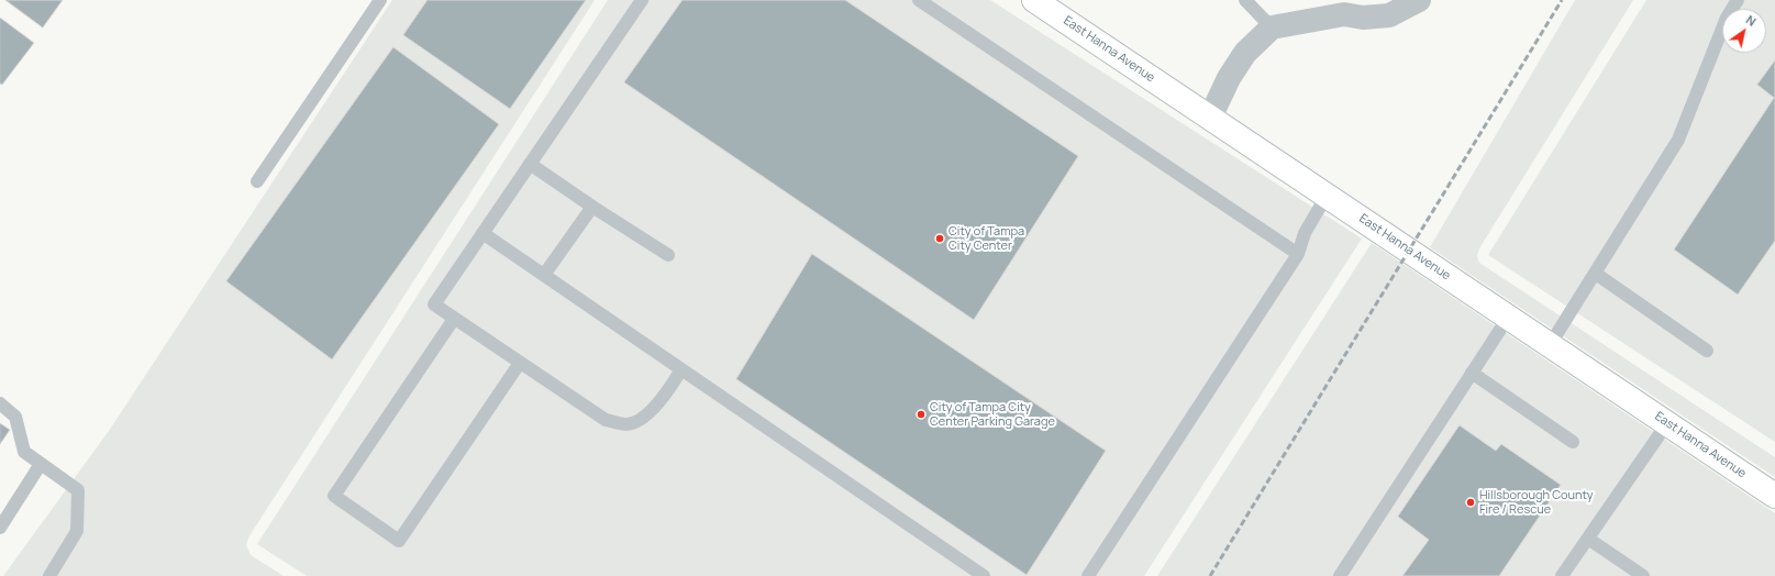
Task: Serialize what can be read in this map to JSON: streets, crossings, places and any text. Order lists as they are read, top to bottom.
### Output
{
  "streets": {
    "street": ["East Hanna Avenue"]
  },
  "places": ["City of Tampa City Center", "City of Tampa City Center Parking Garage", "Hillsborough County Fire / Rescue"],
  "north": "top right"
}
